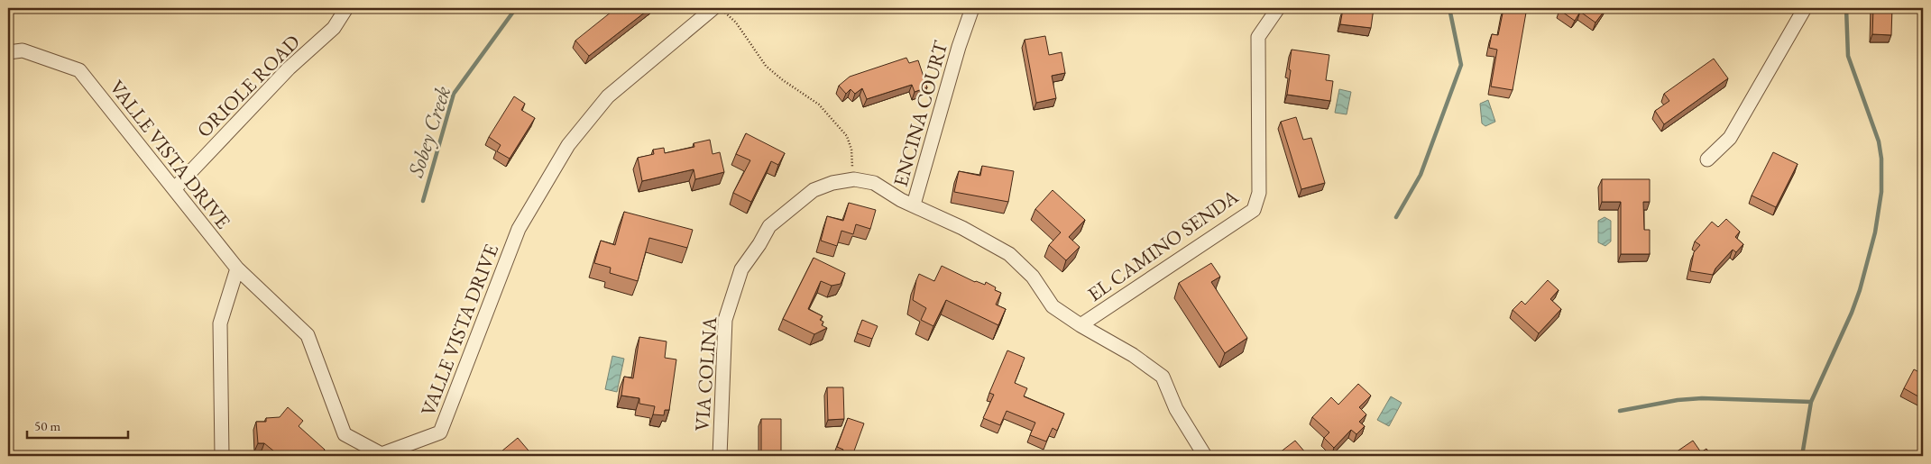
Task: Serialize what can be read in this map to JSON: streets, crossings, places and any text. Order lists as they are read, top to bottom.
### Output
{
  "streets": {
    "street": [
      "ORIOLE ROAD",
      "ENCINA COURT",
      "VALLE VISTA DRIVE",
      "EL CAMINO SENDA",
      "VIA COLINA"
    ]
  },
  "crossings": [
    ["ORIOLE ROAD", "VALLE VISTA DRIVE"],
    ["ENCINA COURT", "VIA COLINA"],
    ["EL CAMINO SENDA", "VIA COLINA"]
  ],
  "water": ["Sobey Creek"],
  "scale_bar": "50 m"
}
